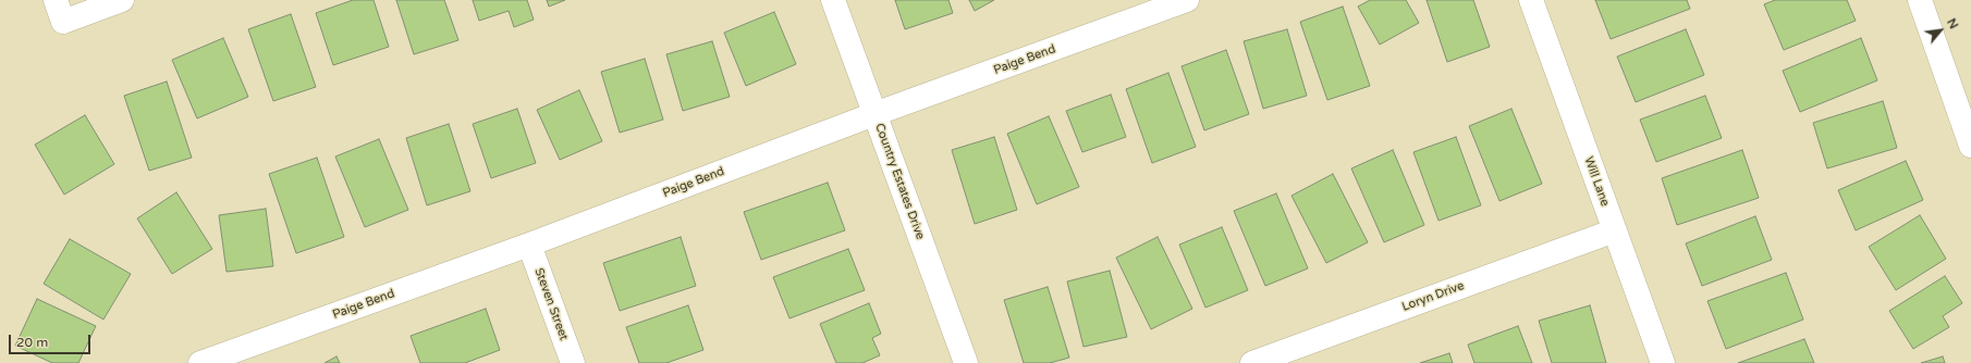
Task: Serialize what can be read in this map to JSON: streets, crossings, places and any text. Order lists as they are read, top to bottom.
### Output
{
  "streets": {
    "street": [
      "Paige Bend",
      "Country Estates Drive",
      "Will Lane",
      "Loryn Drive",
      "Steven Street"
    ]
  },
  "crossings": [
    ["Paige Bend", "Country Estates Drive"],
    ["Paige Bend", "Steven Street"],
    ["Will Lane", "Loryn Drive"]
  ],
  "scale_bar": "20 m",
  "north": "top right"
}
